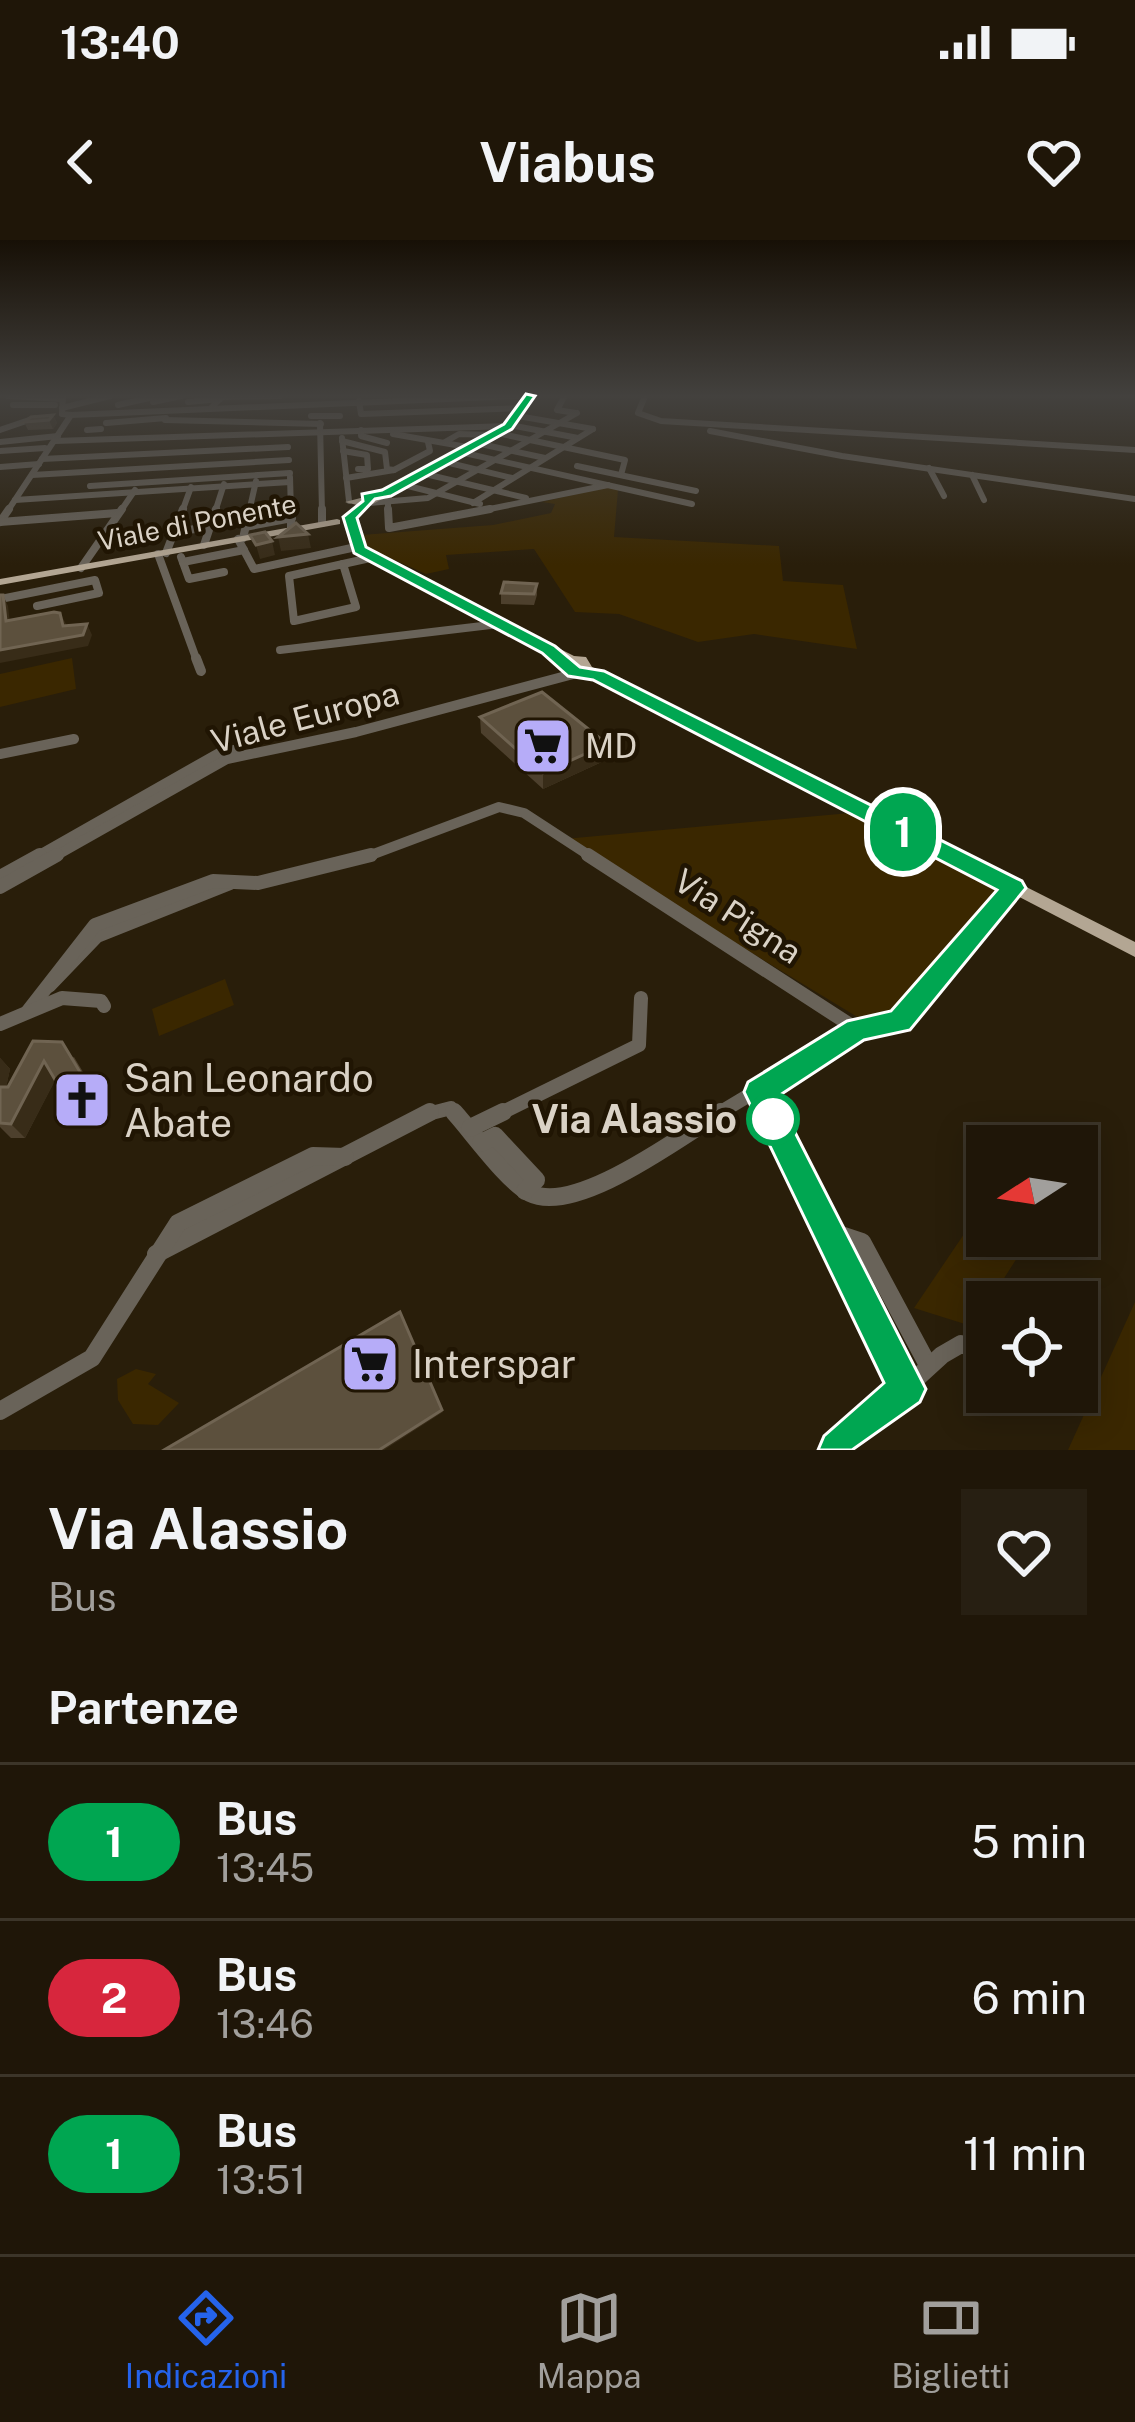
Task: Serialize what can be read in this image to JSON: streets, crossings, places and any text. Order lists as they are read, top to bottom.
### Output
{
  "streets": {
    "main road": ["Viale di Ponente"],
    "street": ["Viale Europa", "Via Pigna"]
  },
  "places": {
    "supermarket": ["MD", "Interspar"],
    "church": ["San Leonardo Abate"],
    "other": ["Via Alassio"]
  },
  "lines": ["bus line 1"],
  "north": "left",
  "page": {
    "status": "13:40",
    "header": "Viabus",
    "on_map": "1",
    "heading": [
      ["Via Alassio", "Bus"],
      "Partenze"
    ],
    "list": [
      {
        "mark": "1",
        "name": "Bus",
        "note": "13:45",
        "value": "5 min"
      },
      {
        "mark": "2",
        "name": "Bus",
        "note": "13:46",
        "value": "6 min"
      },
      {
        "mark": "1",
        "name": "Bus",
        "note": "13:51",
        "value": "11 min"
      }
    ],
    "tabs": ["Indicazioni", "Mappa", "Biglietti"]
  }
}
